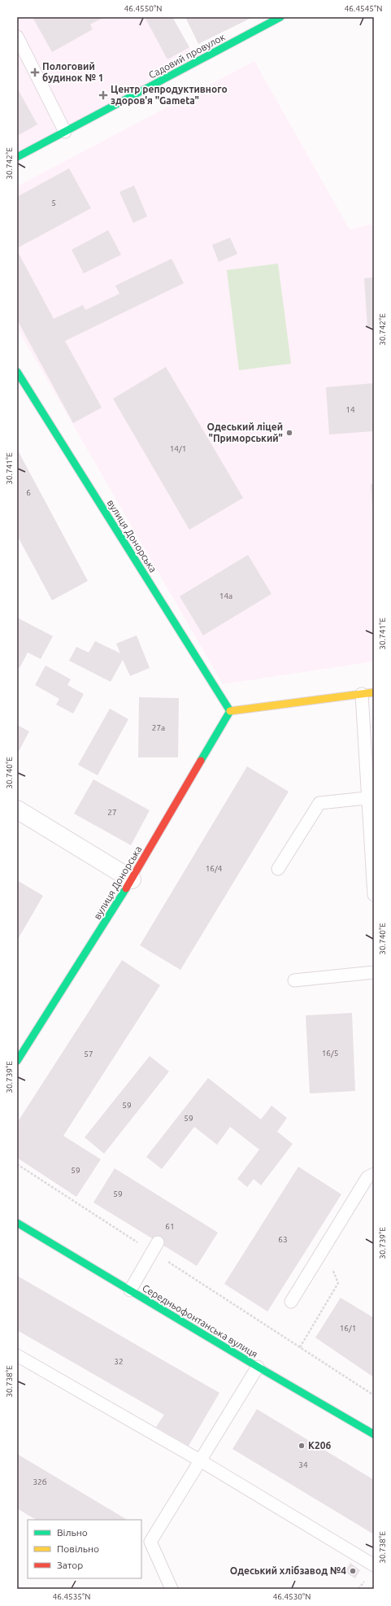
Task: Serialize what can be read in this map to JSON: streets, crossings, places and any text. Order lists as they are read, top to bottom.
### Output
{
  "streets": {
    "street": ["Садовий провулок", "вулиця Донорська", "Середньофонтанська вулиця"]
  },
  "places": {
    "health": ["Пологовий будинок № 1", "Центр репродуктивного здоров'я \"Gameta\""],
    "other": ["Одеський ліцей \"Приморський\"", "К206", "Одеський хлібзавод №4"]
  },
  "house_numbers": [
    "5",
    "14",
    "14/1",
    "6",
    "14а",
    "27а",
    "27",
    "16/4",
    "16/5",
    "57",
    "59",
    "59",
    "59",
    "59",
    "61",
    "63",
    "16/1",
    "32",
    "34",
    "32б"
  ],
  "legend": ["Вільно", "Повільно", "Затор"],
  "coordinates": [
    "46.4550°N",
    "46.4545°N",
    "30.742°E",
    "30.741°E",
    "30.740°E",
    "30.739°E",
    "30.738°E",
    "46.4535°N",
    "46.4530°N"
  ]
}
